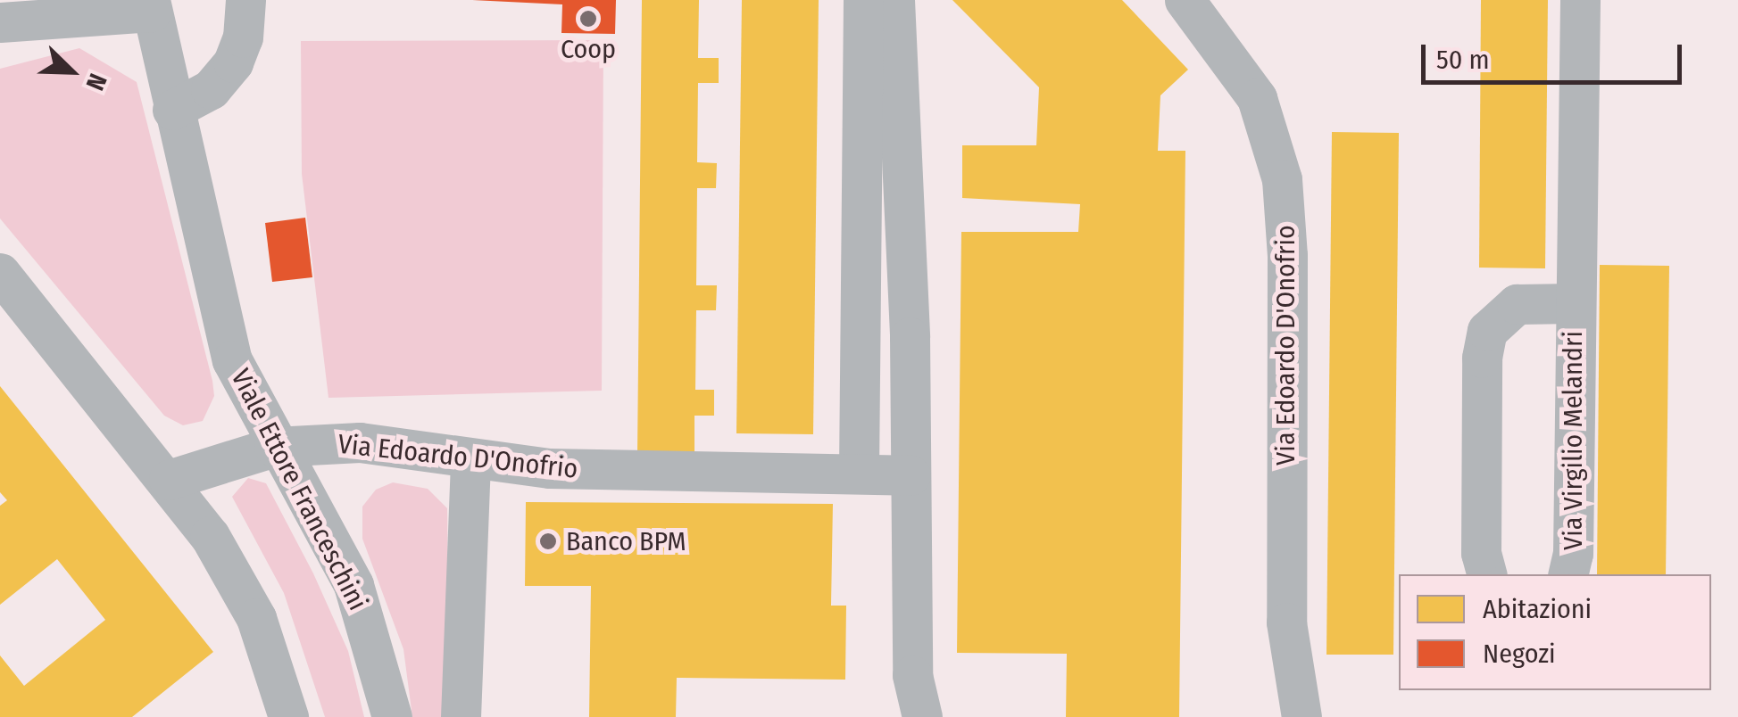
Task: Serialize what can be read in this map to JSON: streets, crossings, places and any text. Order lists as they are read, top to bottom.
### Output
{
  "streets": {
    "street": ["Via Edoardo D'Onofrio", "Via Virgilio Melandri", "Viale Ettore Franceschini"]
  },
  "crossings": [
    ["Via Edoardo D'Onofrio", "Viale Ettore Franceschini"]
  ],
  "places": ["Coop", "Banco BPM"],
  "legend": ["Abitazioni", "Negozi"],
  "scale_bar": "50 m",
  "north": "bottom right"
}
